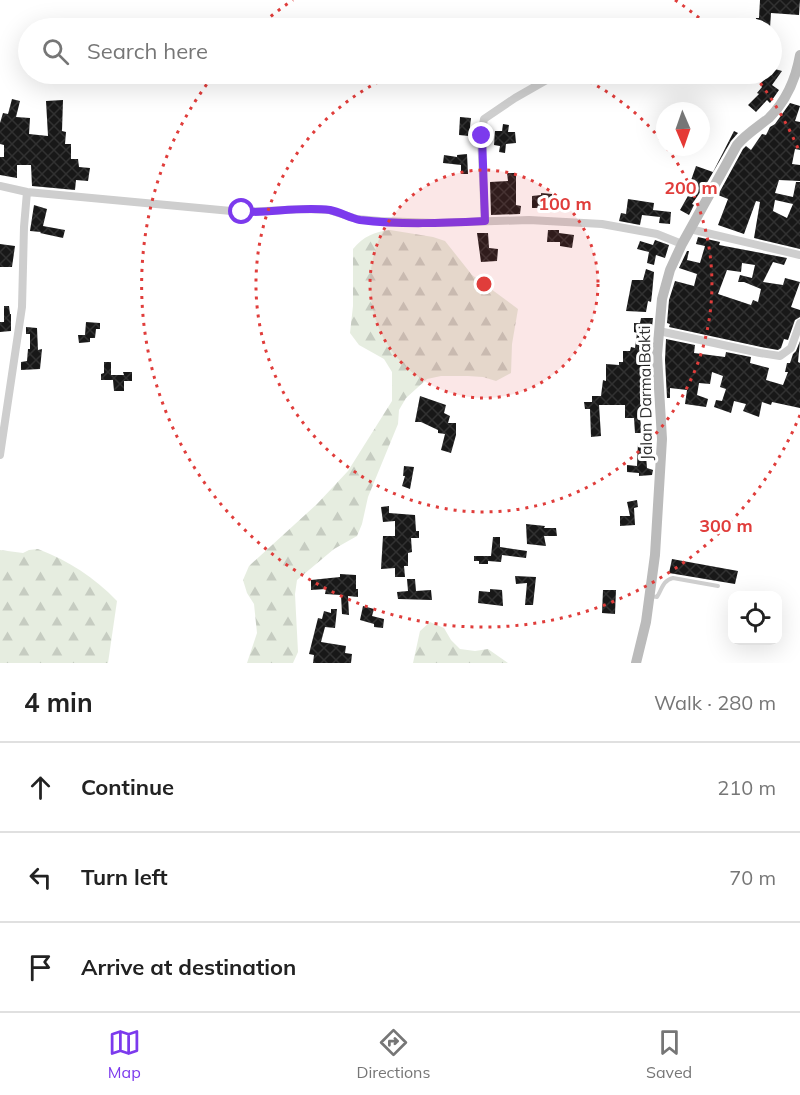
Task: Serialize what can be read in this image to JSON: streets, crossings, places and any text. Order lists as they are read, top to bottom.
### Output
{
  "streets": {
    "street": ["Jalan Darma Bakti"]
  },
  "north": "bottom",
  "page": {
    "search": "Search here",
    "heading": ["4 min", "Walk · 280 m"],
    "list": [
      ["Continue", "210 m"],
      ["Turn left", "70 m"],
      "Arrive at destination"
    ],
    "nav": ["Map", "Directions", "Saved"]
  },
  "rings": ["200 m", "100 m", "300 m"]
}
